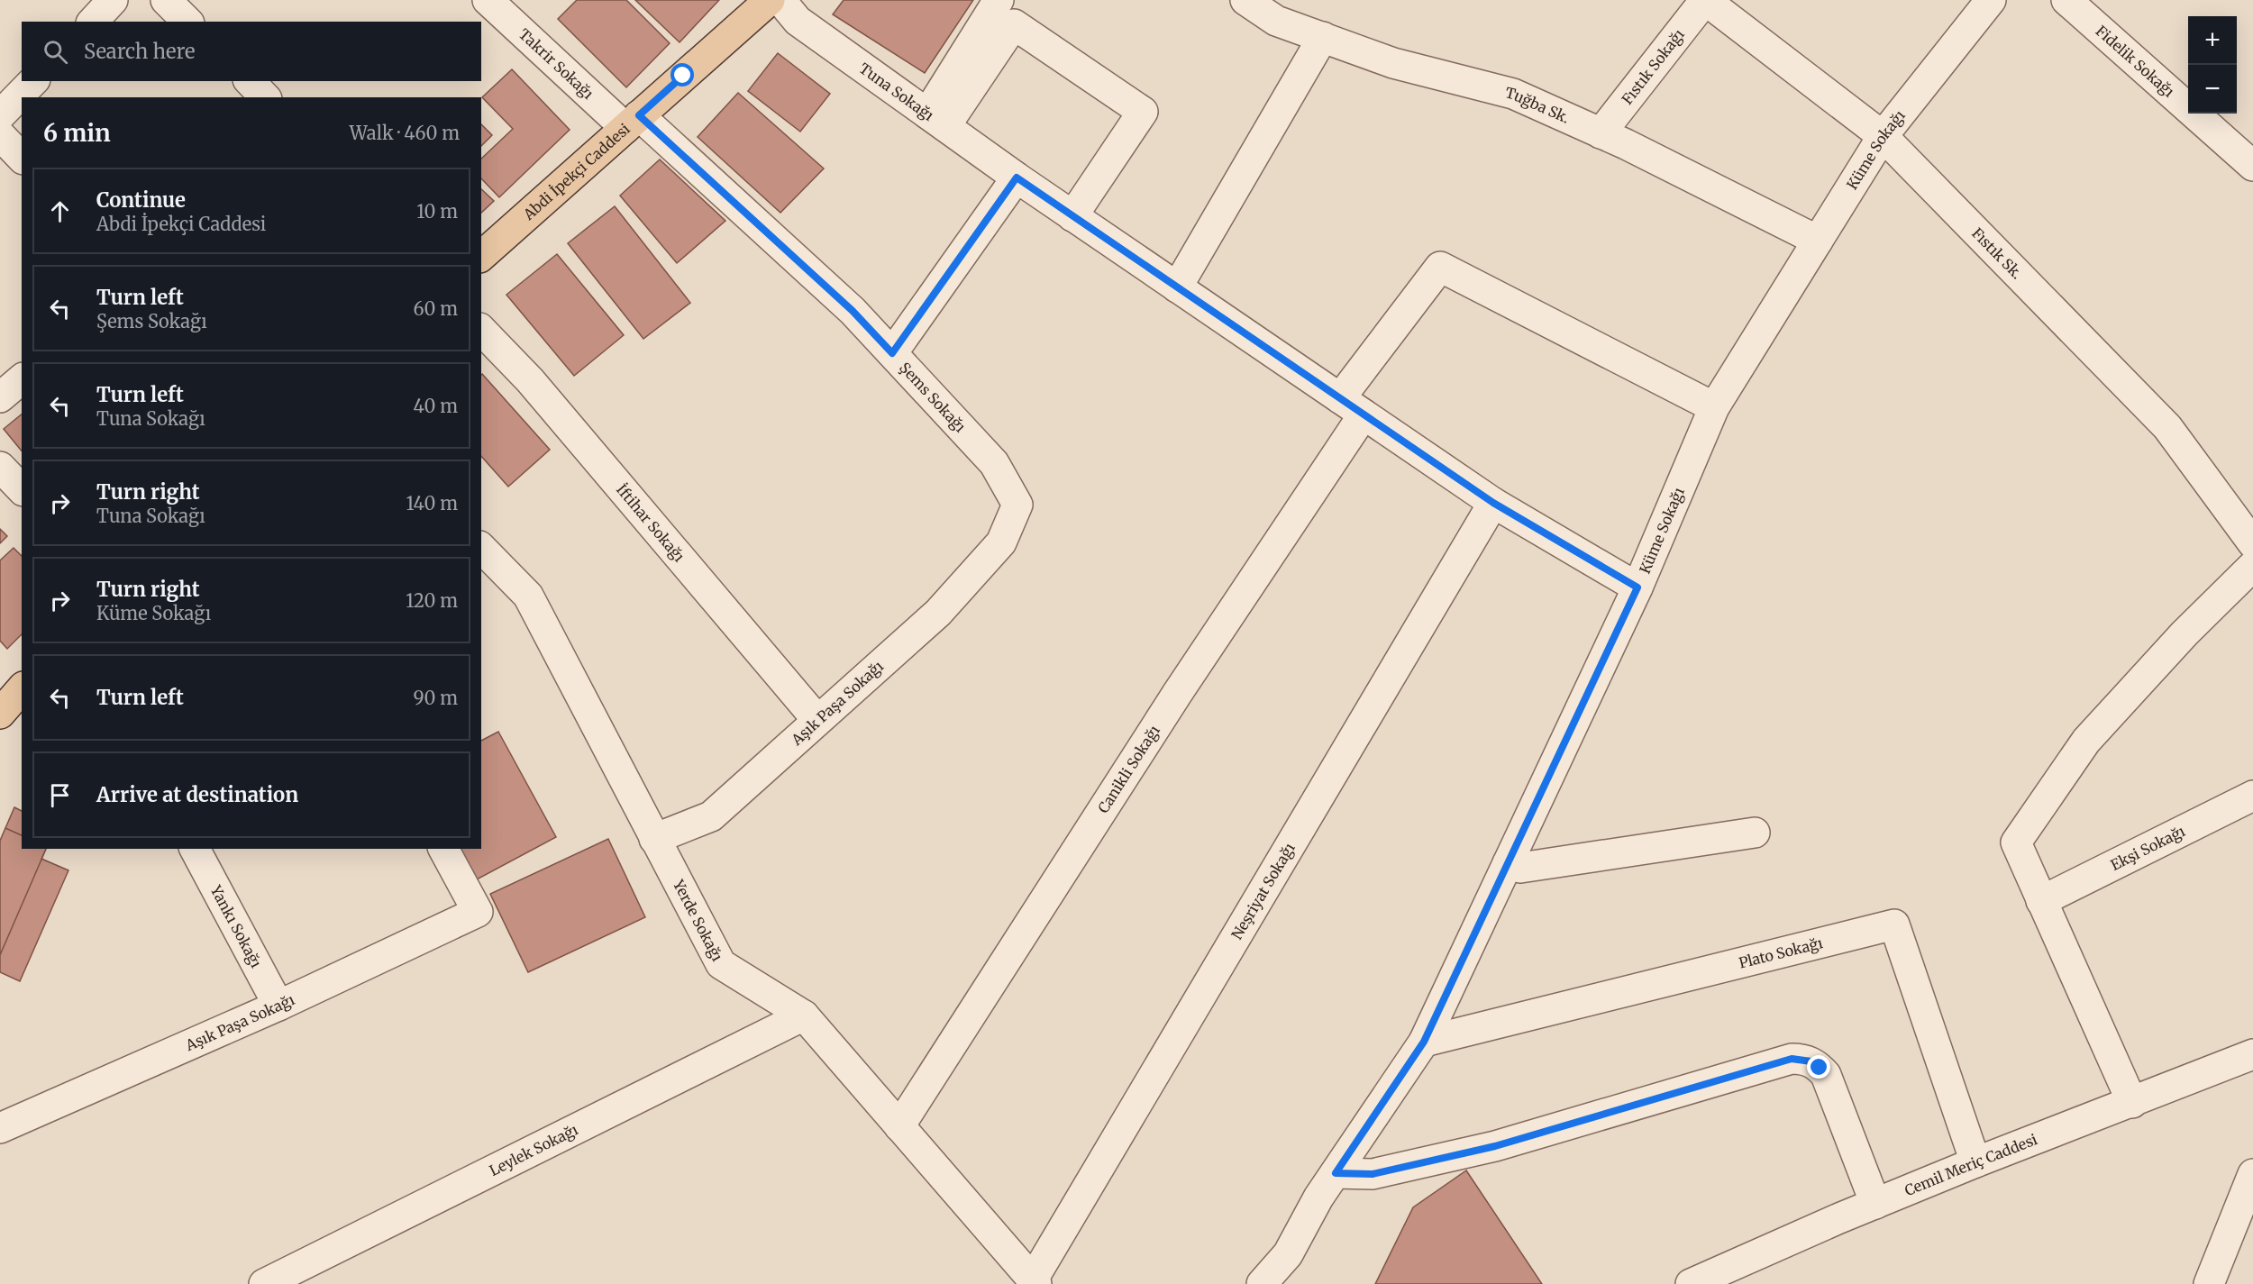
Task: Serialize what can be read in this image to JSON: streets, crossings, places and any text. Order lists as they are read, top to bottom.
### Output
{
  "streets": {
    "main road": ["Abdi İpekçi Caddesi"],
    "street": [
      "Fidelik Sokağı",
      "Takrir Sokağı",
      "Fıstık Sokağı",
      "Tuna Sokağı",
      "Tuğba Sk.",
      "Küme Sokağı",
      "Fıstık Sk.",
      "Şems Sokağı",
      "İftihar Sokağı",
      "Aşık Paşa Sokağı",
      "Canikli Sokağı",
      "Ekşi Sokağı",
      "Neşriyat Sokağı",
      "Yerde Sokağı",
      "Yankı Sokağı",
      "Plato Sokağı",
      "Leylek Sokağı",
      "Cemil Meriç Caddesi"
    ]
  },
  "crossings": [
    ["Takrir Sokağı", "Abdi İpekçi Caddesi"],
    ["Takrir Sokağı", "Şems Sokağı"],
    ["Fıstık Sokağı", "Tuğba Sk."],
    ["Fıstık Sokağı", "Fıstık Sk."],
    ["Tuna Sokağı", "Küme Sokağı"],
    ["Tuna Sokağı", "Canikli Sokağı"],
    ["Tuna Sokağı", "Neşriyat Sokağı"],
    ["Tuğba Sk.", "Küme Sokağı"],
    ["Küme Sokağı", "Fıstık Sk."],
    ["Küme Sokağı", "Canikli Sokağı"],
    ["Küme Sokağı", "Plato Sokağı"],
    ["Abdi İpekçi Caddesi", "Şems Sokağı"],
    ["Şems Sokağı", "Aşık Paşa Sokağı"],
    ["İftihar Sokağı", "Aşık Paşa Sokağı"],
    ["Aşık Paşa Sokağı", "Yerde Sokağı"],
    ["Aşık Paşa Sokağı", "Yankı Sokağı"],
    ["Canikli Sokağı", "Yerde Sokağı"],
    ["Neşriyat Sokağı", "Yerde Sokağı"],
    ["Yerde Sokağı", "Leylek Sokağı"],
    ["Plato Sokağı", "Cemil Meriç Caddesi"]
  ],
  "page": {
    "map_buttons": ["+", "−"],
    "search": "Search here",
    "heading": ["6 min", "Walk · 460 m"],
    "list": [
      ["Continue", "Abdi İpekçi Caddesi", "10 m"],
      ["Turn left", "Şems Sokağı", "60 m"],
      ["Turn left", "Tuna Sokağı", "40 m"],
      ["Turn right", "Tuna Sokağı", "140 m"],
      ["Turn right", "Küme Sokağı", "120 m"],
      ["Turn left", "90 m"],
      "Arrive at destination"
    ]
  }
}
